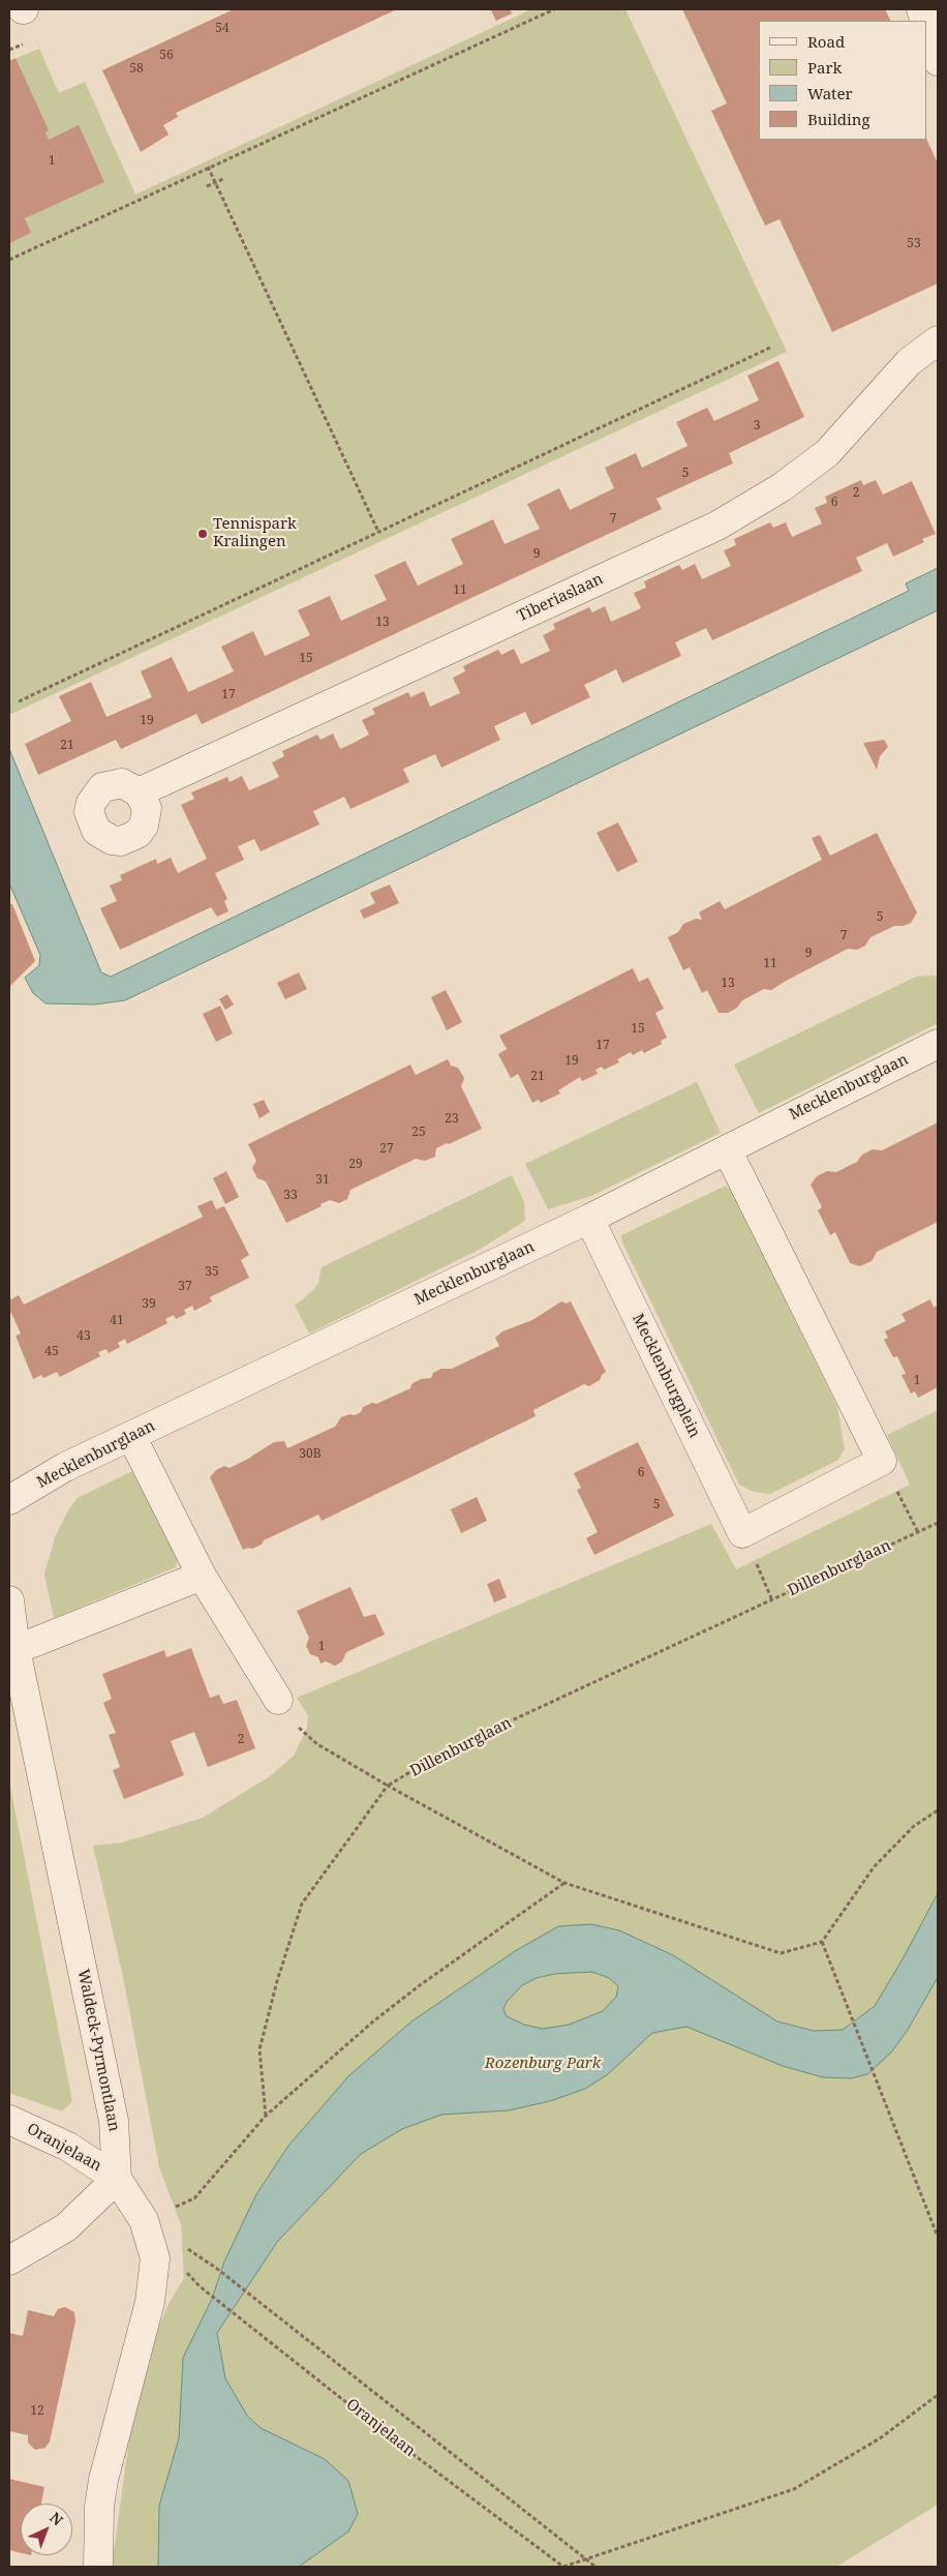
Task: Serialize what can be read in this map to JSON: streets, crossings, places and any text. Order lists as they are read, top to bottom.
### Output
{
  "streets": {
    "street": [
      "Tiberiaslaan",
      "Mecklenburglaan",
      "Mecklenburgplein",
      "Waldeck-Pyrmontlaan",
      "Oranjelaan"
    ],
    "path": ["Dillenburglaan"]
  },
  "crossings": [
    ["Mecklenburglaan", "Mecklenburgplein"],
    ["Waldeck-Pyrmontlaan", "Oranjelaan"]
  ],
  "parks": ["Rozenburg Park"],
  "places": ["Tennispark Kralingen"],
  "house_numbers": [
    "54",
    "56",
    "58",
    "1",
    "53",
    "3",
    "5",
    "2",
    "6",
    "7",
    "9",
    "11",
    "13",
    "15",
    "17",
    "19",
    "21",
    "5",
    "7",
    "9",
    "11",
    "13",
    "15",
    "17",
    "19",
    "21",
    "23",
    "25",
    "27",
    "29",
    "31",
    "33",
    "35",
    "37",
    "39",
    "41",
    "43",
    "45",
    "1",
    "30B",
    "6",
    "5",
    "1",
    "2",
    "12"
  ],
  "legend": [
    "Road",
    "Park",
    "Water",
    "Building"
  ],
  "north": "top right"
}
